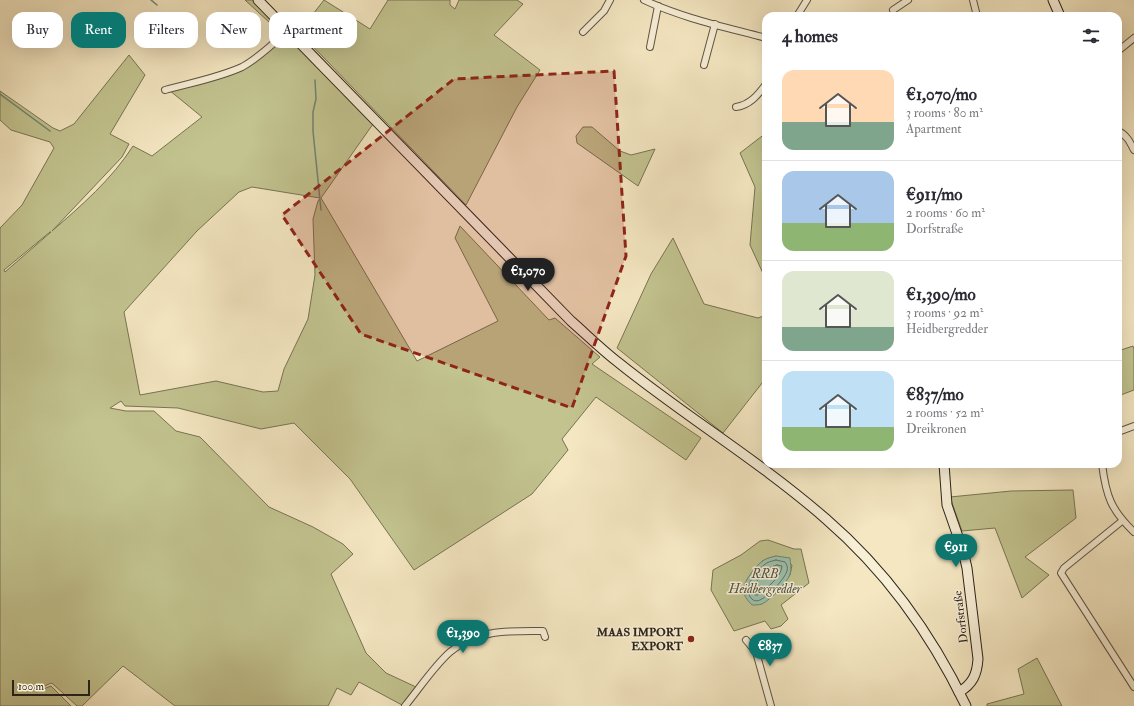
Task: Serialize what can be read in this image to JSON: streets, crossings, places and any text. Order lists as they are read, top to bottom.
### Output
{
  "streets": {
    "main road": ["Dorfstraße"]
  },
  "water": ["RRB Heidbergredder"],
  "places": ["MAAS IMPORT EXPORT"],
  "scale_bar": "100 m",
  "page": {
    "chip": [
      "Buy",
      "Rent",
      "Filters",
      "New",
      "Apartment"
    ],
    "heading": "4 homes",
    "list": [
      {
        "name": "€1,070/mo",
        "note": "3 rooms · 80 m² · Apartment"
      },
      {
        "name": "€911/mo",
        "note": "2 rooms · 60 m² · Dorfstraße"
      },
      {
        "name": "€1,390/mo",
        "note": "3 rooms · 92 m² · Heidbergredder"
      },
      {
        "name": "€837/mo",
        "note": "2 rooms · 52 m² · Dreikronen"
      }
    ],
    "price": [
      "€1,070",
      "€911",
      "€1,390",
      "€837"
    ],
    "scale": "100 m"
  }
}
